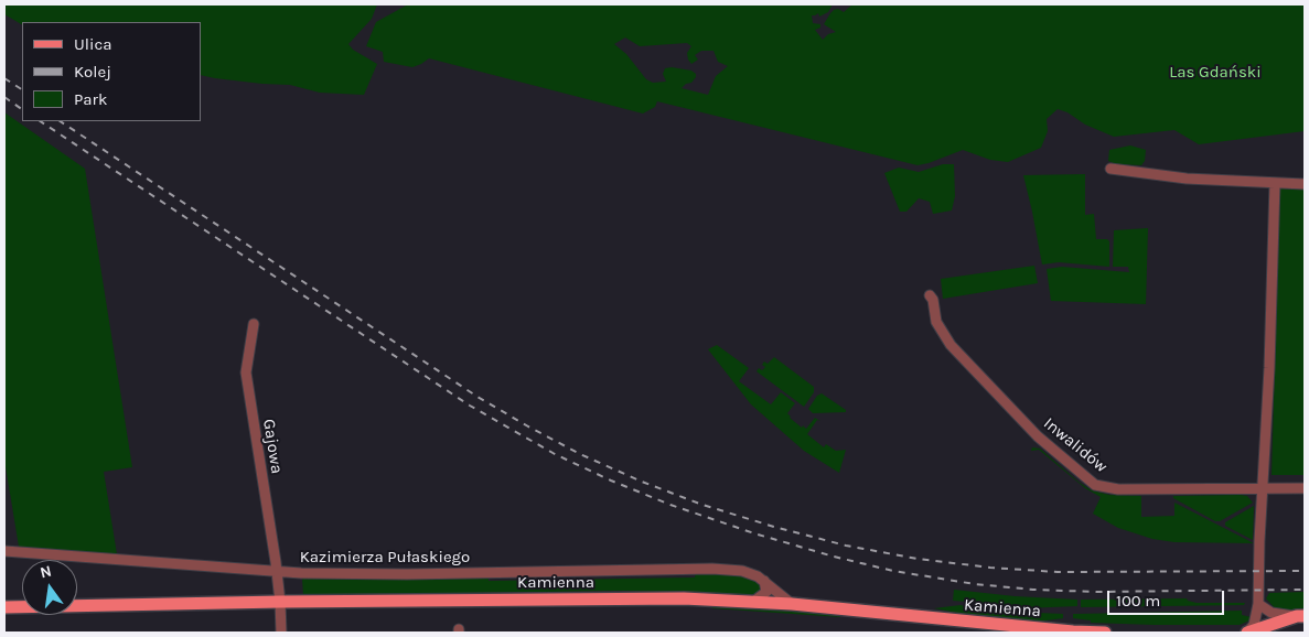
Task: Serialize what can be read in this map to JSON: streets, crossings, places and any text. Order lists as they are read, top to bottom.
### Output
{
  "streets": {
    "main road": ["Kamienna"],
    "street": ["Inwalidów", "Gajowa", "Kazimierza Pułaskiego"]
  },
  "crossings": [
    ["Gajowa", "Kazimierza Pułaskiego"],
    ["Gajowa", "Kamienna"],
    ["Kazimierza Pułaskiego", "Kamienna"]
  ],
  "parks": ["Las Gdański"],
  "legend": ["Ulica", "Kolej", "Park"],
  "scale_bar": "100 m",
  "north": "top"
}
